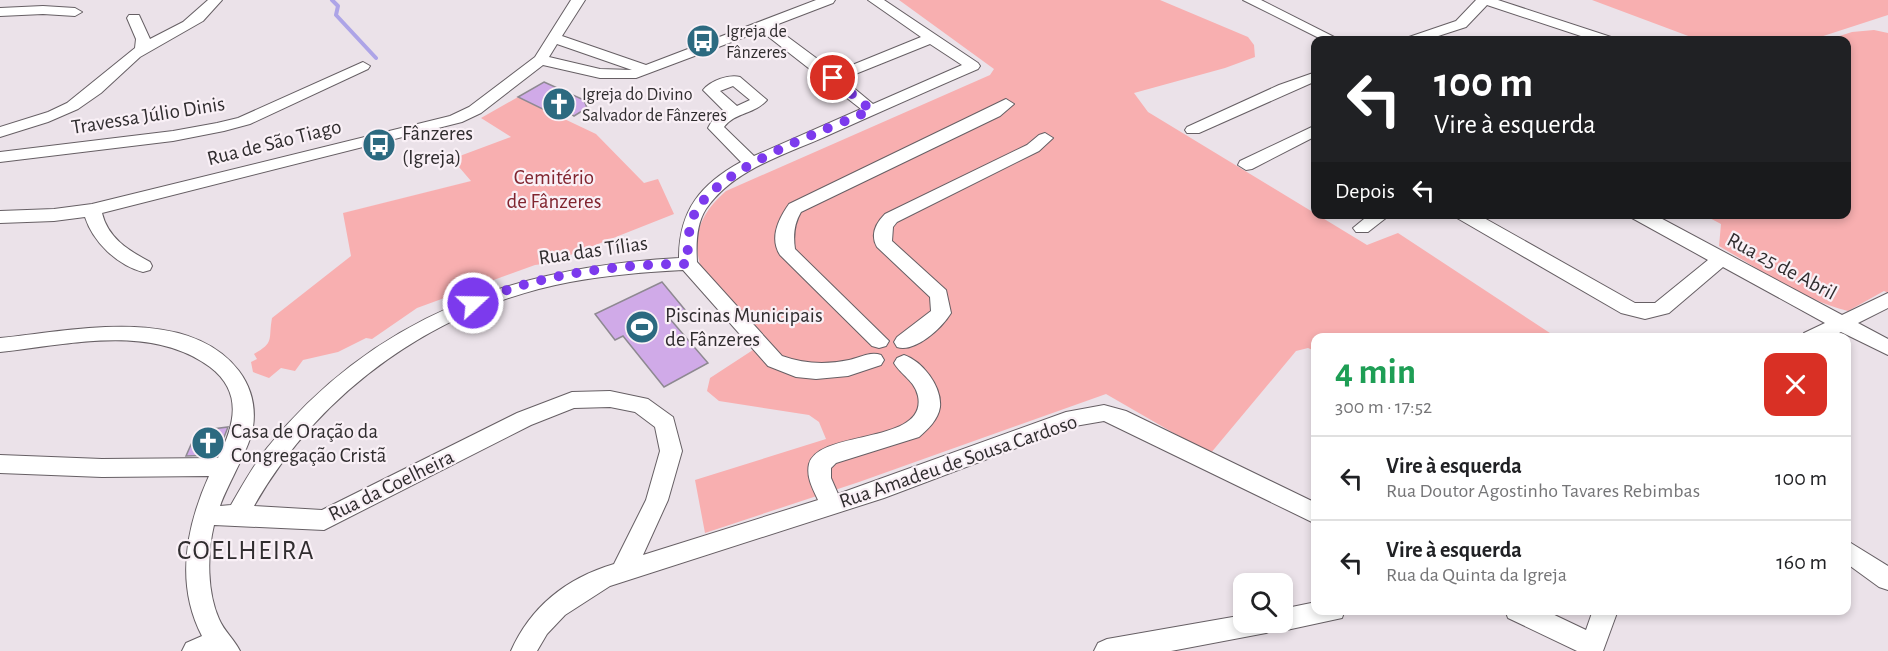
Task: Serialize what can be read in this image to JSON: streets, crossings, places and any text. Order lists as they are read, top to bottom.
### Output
{
  "streets": {
    "street": [
      "Travessa Júlio Dinis",
      "Rua de São Tiago",
      "Rua das Tílias",
      "Rua 25 de Abril",
      "Rua Amadeu de Sousa Cardoso",
      "Rua da Coelheira"
    ]
  },
  "crossings": [
    ["Rua das Tílias", "Rua da Coelheira"],
    ["Rua Amadeu de Sousa Cardoso", "Rua da Coelheira"]
  ],
  "districts": ["COELHEIRA"],
  "parks": ["Cemitério de Fânzeres"],
  "places": {
    "bus stop": ["Igreja de Fânzeres", "Fânzeres (Igreja)"],
    "church": ["Igreja do Divino Salvador de Fânzeres", "Casa de Oração da Congregação Cristã"],
    "sports": ["Piscinas Municipais de Fânzeres"]
  },
  "page": {
    "turn": ["100 m", "Vire à esquerda"],
    "then": "Depois",
    "heading": ["4 min", "300 m · 17:52"],
    "list": [
      {
        "name": "Vire à esquerda",
        "note": "Rua Doutor Agostinho Tavares Rebimbas",
        "value": "100 m"
      },
      {
        "name": "Vire à esquerda",
        "note": "Rua da Quinta da Igreja",
        "value": "160 m"
      }
    ]
  }
}
